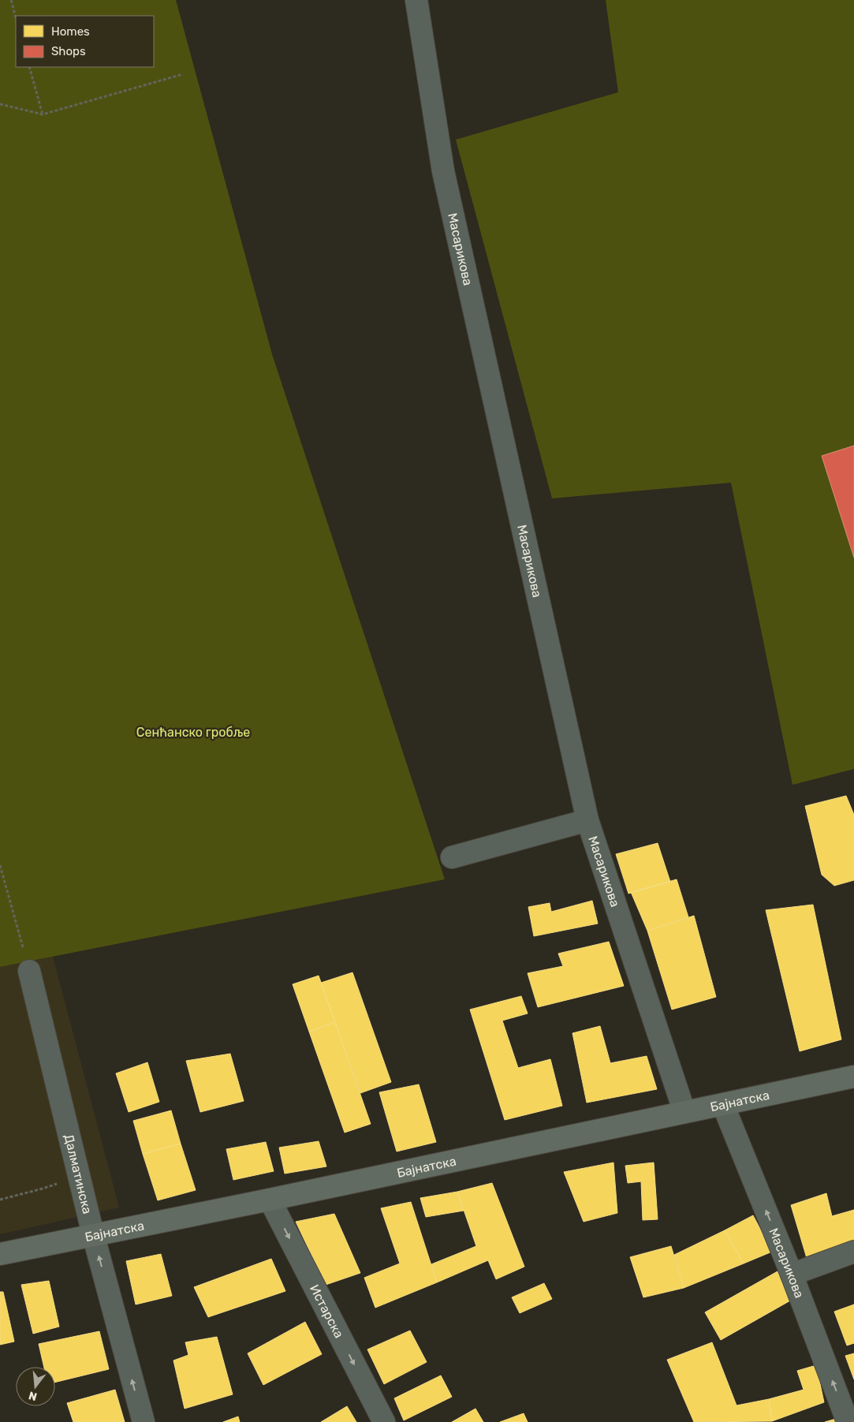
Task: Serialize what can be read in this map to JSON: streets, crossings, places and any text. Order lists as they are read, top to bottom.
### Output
{
  "streets": {
    "main road": ["Бајнатска"],
    "street": ["Масарикова", "Далматинска", "Истарска"]
  },
  "crossings": [
    ["Масарикова", "Бајнатска"],
    ["Бајнатска", "Далматинска"],
    ["Бајнатска", "Истарска"]
  ],
  "one_way": ["Далматинска", "Истарска"],
  "parks": ["Сенћанско гробље"],
  "legend": ["Homes", "Shops"],
  "north": "bottom"
}
